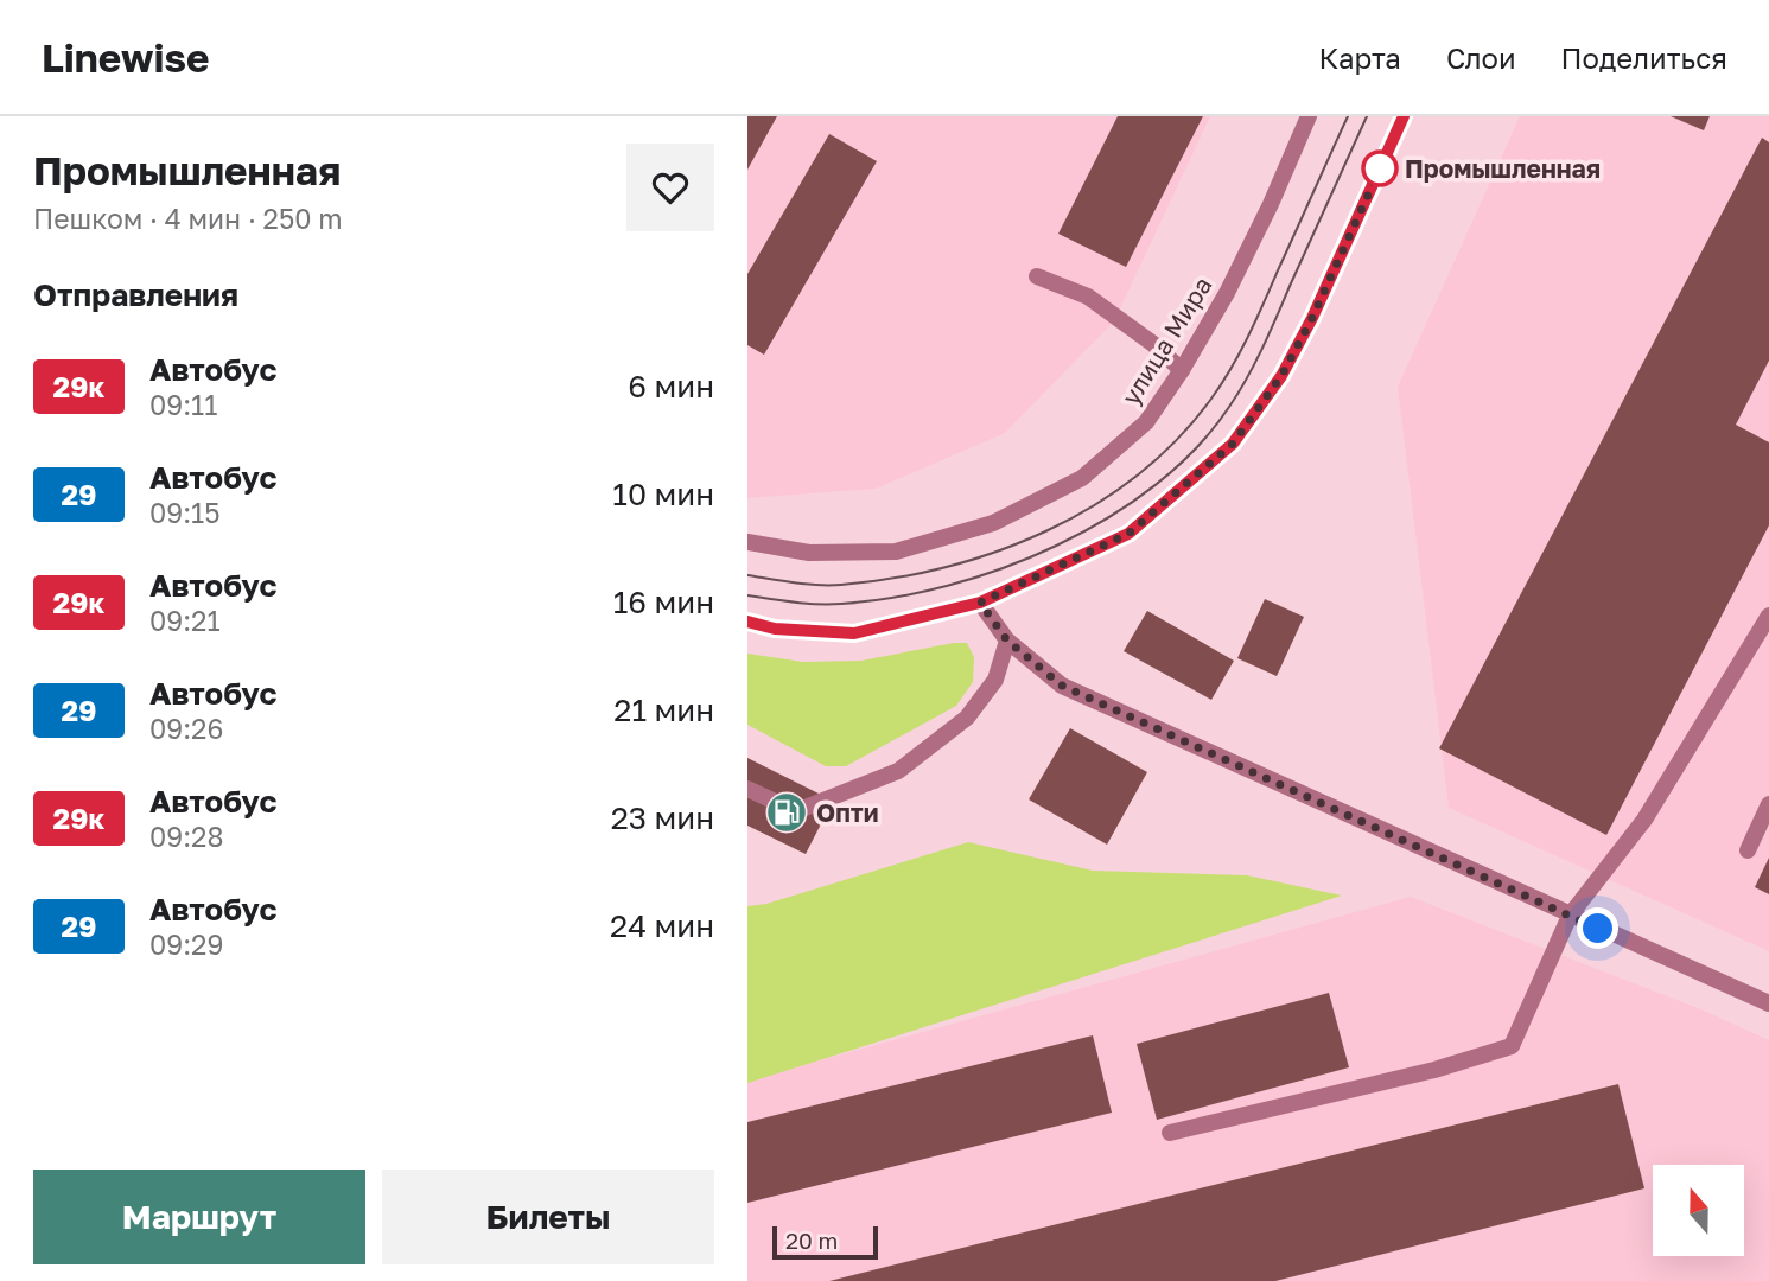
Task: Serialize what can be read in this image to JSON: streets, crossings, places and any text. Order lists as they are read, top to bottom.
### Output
{
  "streets": {
    "street": ["улица Мира"]
  },
  "places": {
    "other": ["Промышленная"],
    "fuel station": ["Опти"]
  },
  "lines": ["bus line 29к"],
  "scale_bar": "20 m",
  "north": "top",
  "page": {
    "header": "Linewise",
    "nav": ["Карта", "Слои", "Поделиться"],
    "heading": [
      ["Промышленная", "Пешком · 4 мин · 250 m"],
      "Отправления"
    ],
    "list": [
      {
        "mark": "29к",
        "name": "Автобус",
        "note": "09:11",
        "value": "6 мин"
      },
      {
        "mark": "29",
        "name": "Автобус",
        "note": "09:15",
        "value": "10 мин"
      },
      {
        "mark": "29к",
        "name": "Автобус",
        "note": "09:21",
        "value": "16 мин"
      },
      {
        "mark": "29",
        "name": "Автобус",
        "note": "09:26",
        "value": "21 мин"
      },
      {
        "mark": "29к",
        "name": "Автобус",
        "note": "09:28",
        "value": "23 мин"
      },
      {
        "mark": "29",
        "name": "Автобус",
        "note": "09:29",
        "value": "24 мин"
      }
    ],
    "buttons": ["Маршрут", "Билеты"],
    "scale": "20 m"
  }
}
